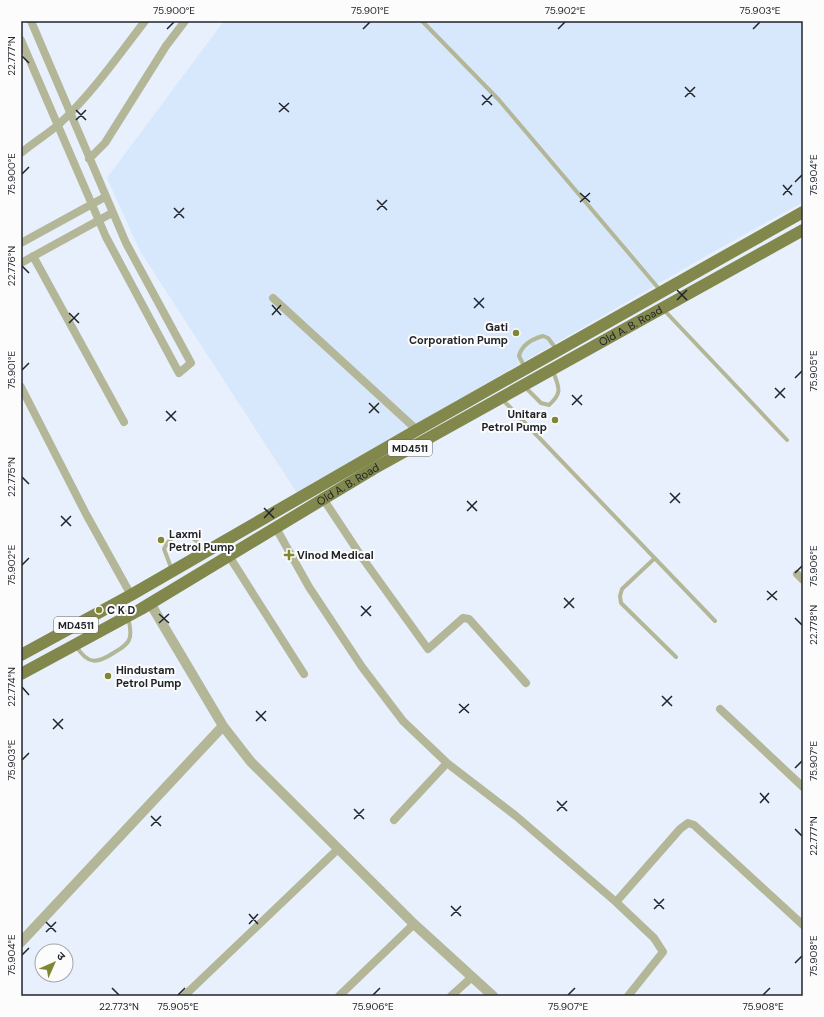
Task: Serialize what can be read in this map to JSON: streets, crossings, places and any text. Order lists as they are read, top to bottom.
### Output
{
  "streets": {
    "main road": ["Old A. B. Road", "MD4511"]
  },
  "places": {
    "other": [
      "Gati Corporation Pump",
      "Unitara Petrol Pump",
      "Laxmi Petrol Pump",
      "C K D",
      "Hindustam Petrol Pump"
    ],
    "health": ["Vinod Medical"]
  },
  "north": "top right",
  "coordinates": [
    "75.900°E",
    "75.901°E",
    "75.902°E",
    "75.903°E",
    "22.777°N",
    "75.904°E",
    "22.776°N",
    "75.905°E",
    "22.775°N",
    "75.906°E",
    "22.778°N",
    "22.774°N",
    "75.907°E",
    "75.908°E",
    "22.773°N"
  ]
}
